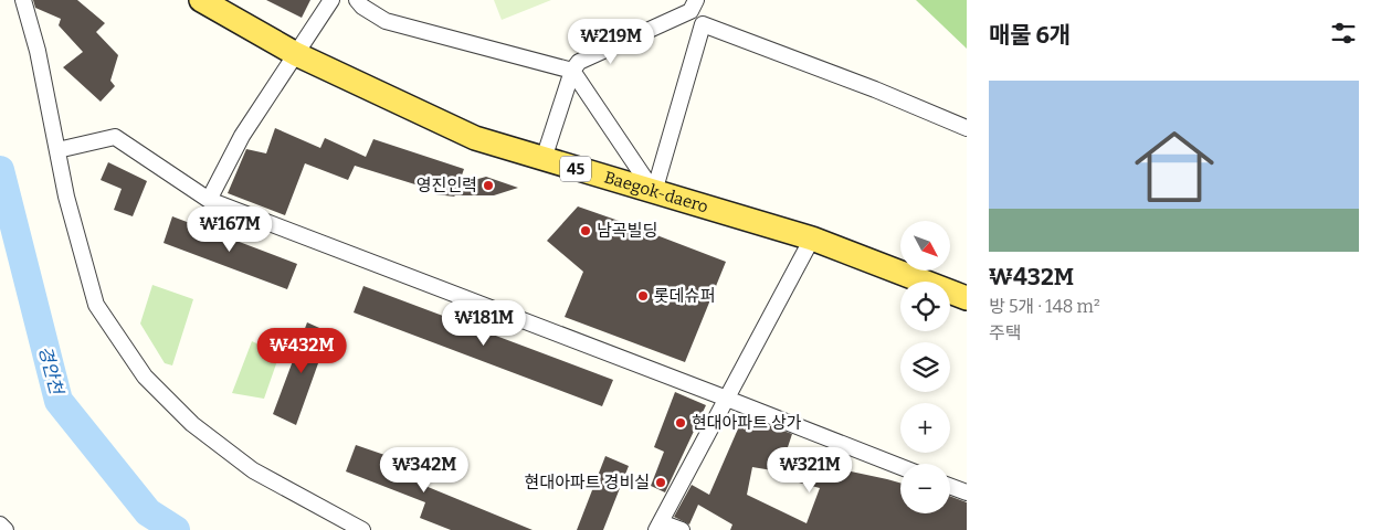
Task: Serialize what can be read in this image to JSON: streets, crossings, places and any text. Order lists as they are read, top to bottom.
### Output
{
  "streets": {
    "main road": ["45", "Baegok-daero"]
  },
  "water": ["경안천"],
  "places": [
    "영진인력",
    "남곡빌딩",
    "롯데슈퍼",
    "현대아파트 상가",
    "현대아파트 경비실"
  ],
  "north": "bottom right",
  "page": {
    "heading": "매물 6개",
    "price": [
      "₩219M",
      "₩167M",
      "₩181M",
      "₩432M",
      "₩342M",
      "₩321M"
    ],
    "list": [
      {
        "name": "₩432M",
        "note": "방 5개 · 148 m² · 주택"
      }
    ],
    "map_buttons": ["+", "−"]
  }
}
